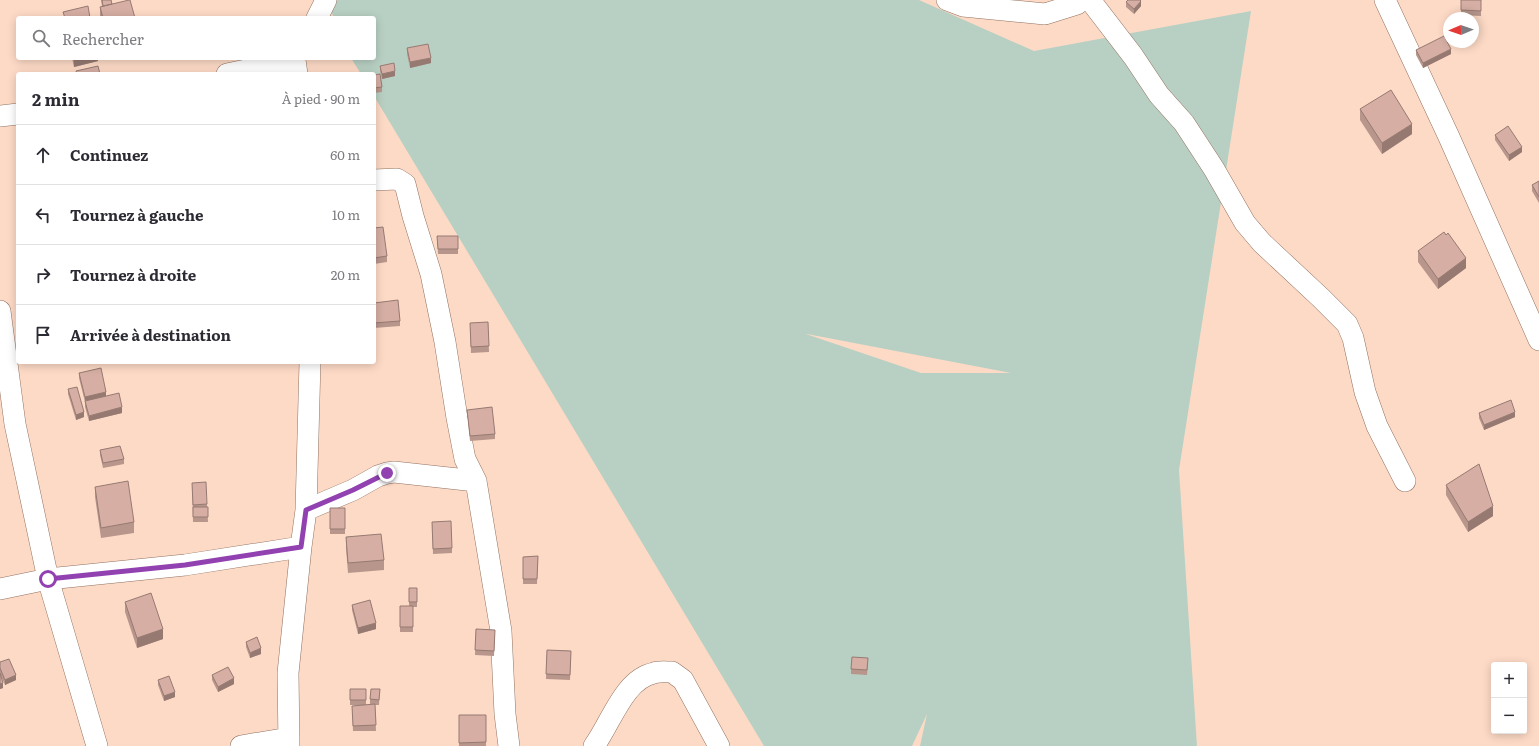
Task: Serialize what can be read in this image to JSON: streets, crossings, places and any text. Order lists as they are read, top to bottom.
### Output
{
  "north": "left",
  "page": {
    "search": "Rechercher",
    "heading": ["2 min", "À pied · 90 m"],
    "list": [
      ["Continuez", "60 m"],
      ["Tournez à gauche", "10 m"],
      ["Tournez à droite", "20 m"],
      "Arrivée à destination"
    ],
    "map_buttons": ["+", "−"]
  }
}
